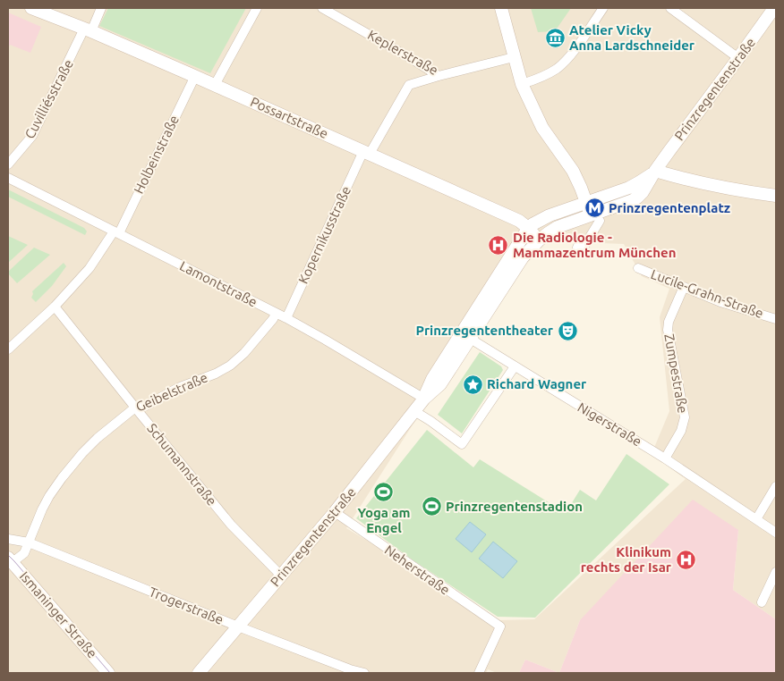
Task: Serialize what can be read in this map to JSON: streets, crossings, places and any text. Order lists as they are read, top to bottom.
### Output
{
  "streets": {
    "main road": ["Prinzregentenstraße", "Possartstraße", "Ismaninger Straße"],
    "street": [
      "Keplerstraße",
      "Cuvilliésstraße",
      "Holbeinstraße",
      "Kopernikusstraße",
      "Lamontstraße",
      "Lucile-Grahn-Straße",
      "Zumpestraße",
      "Geibelstraße",
      "Nigerstraße",
      "Schumannstraße",
      "Neherstraße",
      "Trogerstraße"
    ]
  },
  "crossings": [
    ["Keplerstraße", "Kopernikusstraße"],
    ["Prinzregentenstraße", "Possartstraße"],
    ["Prinzregentenstraße", "Lamontstraße"],
    ["Prinzregentenstraße", "Nigerstraße"],
    ["Prinzregentenstraße", "Schumannstraße"],
    ["Prinzregentenstraße", "Neherstraße"],
    ["Prinzregentenstraße", "Trogerstraße"],
    ["Cuvilliésstraße", "Possartstraße"],
    ["Possartstraße", "Holbeinstraße"],
    ["Possartstraße", "Kopernikusstraße"],
    ["Holbeinstraße", "Lamontstraße"],
    ["Holbeinstraße", "Schumannstraße"],
    ["Kopernikusstraße", "Lamontstraße"],
    ["Lamontstraße", "Geibelstraße"],
    ["Lucile-Grahn-Straße", "Zumpestraße"],
    ["Zumpestraße", "Nigerstraße"],
    ["Geibelstraße", "Schumannstraße"],
    ["Geibelstraße", "Trogerstraße"],
    ["Geibelstraße", "Ismaninger Straße"]
  ],
  "places": {
    "museum": ["Atelier Vicky Anna Lardschneider"],
    "metro station": ["Prinzregentenplatz"],
    "hospital": ["Die Radiologie - Mammazentrum München", "Klinikum rechts der Isar"],
    "theatre": ["Prinzregententheater"],
    "place": ["Richard Wagner"],
    "sports": ["Yoga am Engel", "Prinzregentenstadion"]
  }
}
